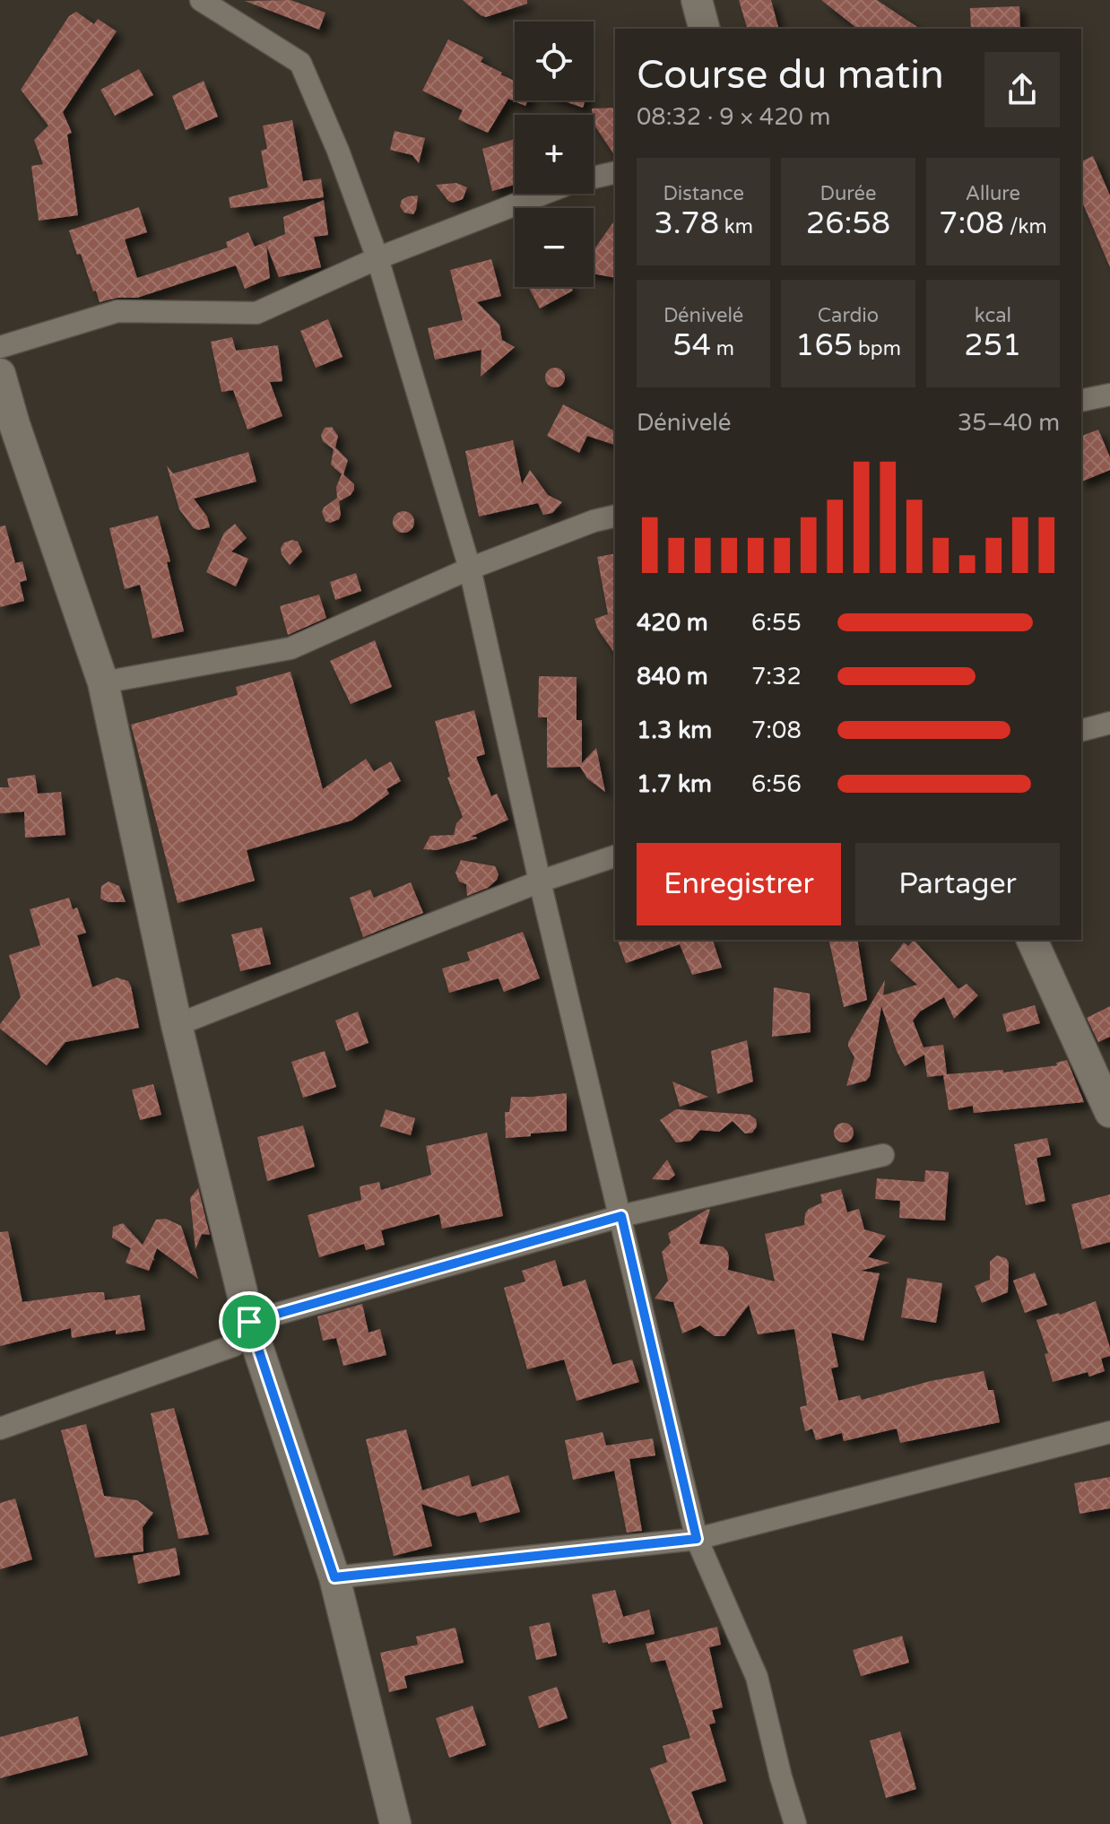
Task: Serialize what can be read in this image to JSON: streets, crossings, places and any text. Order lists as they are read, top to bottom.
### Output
{
  "page": {
    "map_buttons": ["+", "−"],
    "heading": ["Course du matin", "08:32 · 9 × 420 m"],
    "stats": [
      ["Distance", "3.78 km"],
      ["Durée", "26:58"],
      ["Allure", "7:08 /km"],
      ["Dénivelé", "54 m"],
      ["Cardio", "165 bpm"],
      ["kcal", "251"]
    ],
    "chart": ["Dénivelé", "35–40 m"],
    "list": [
      {
        "name": "420 m",
        "note": "6:55"
      },
      {
        "name": "840 m",
        "note": "7:32"
      },
      {
        "name": "1.3 km",
        "note": "7:08"
      },
      {
        "name": "1.7 km",
        "note": "6:56"
      }
    ],
    "buttons": ["Enregistrer", "Partager"]
  }
}
